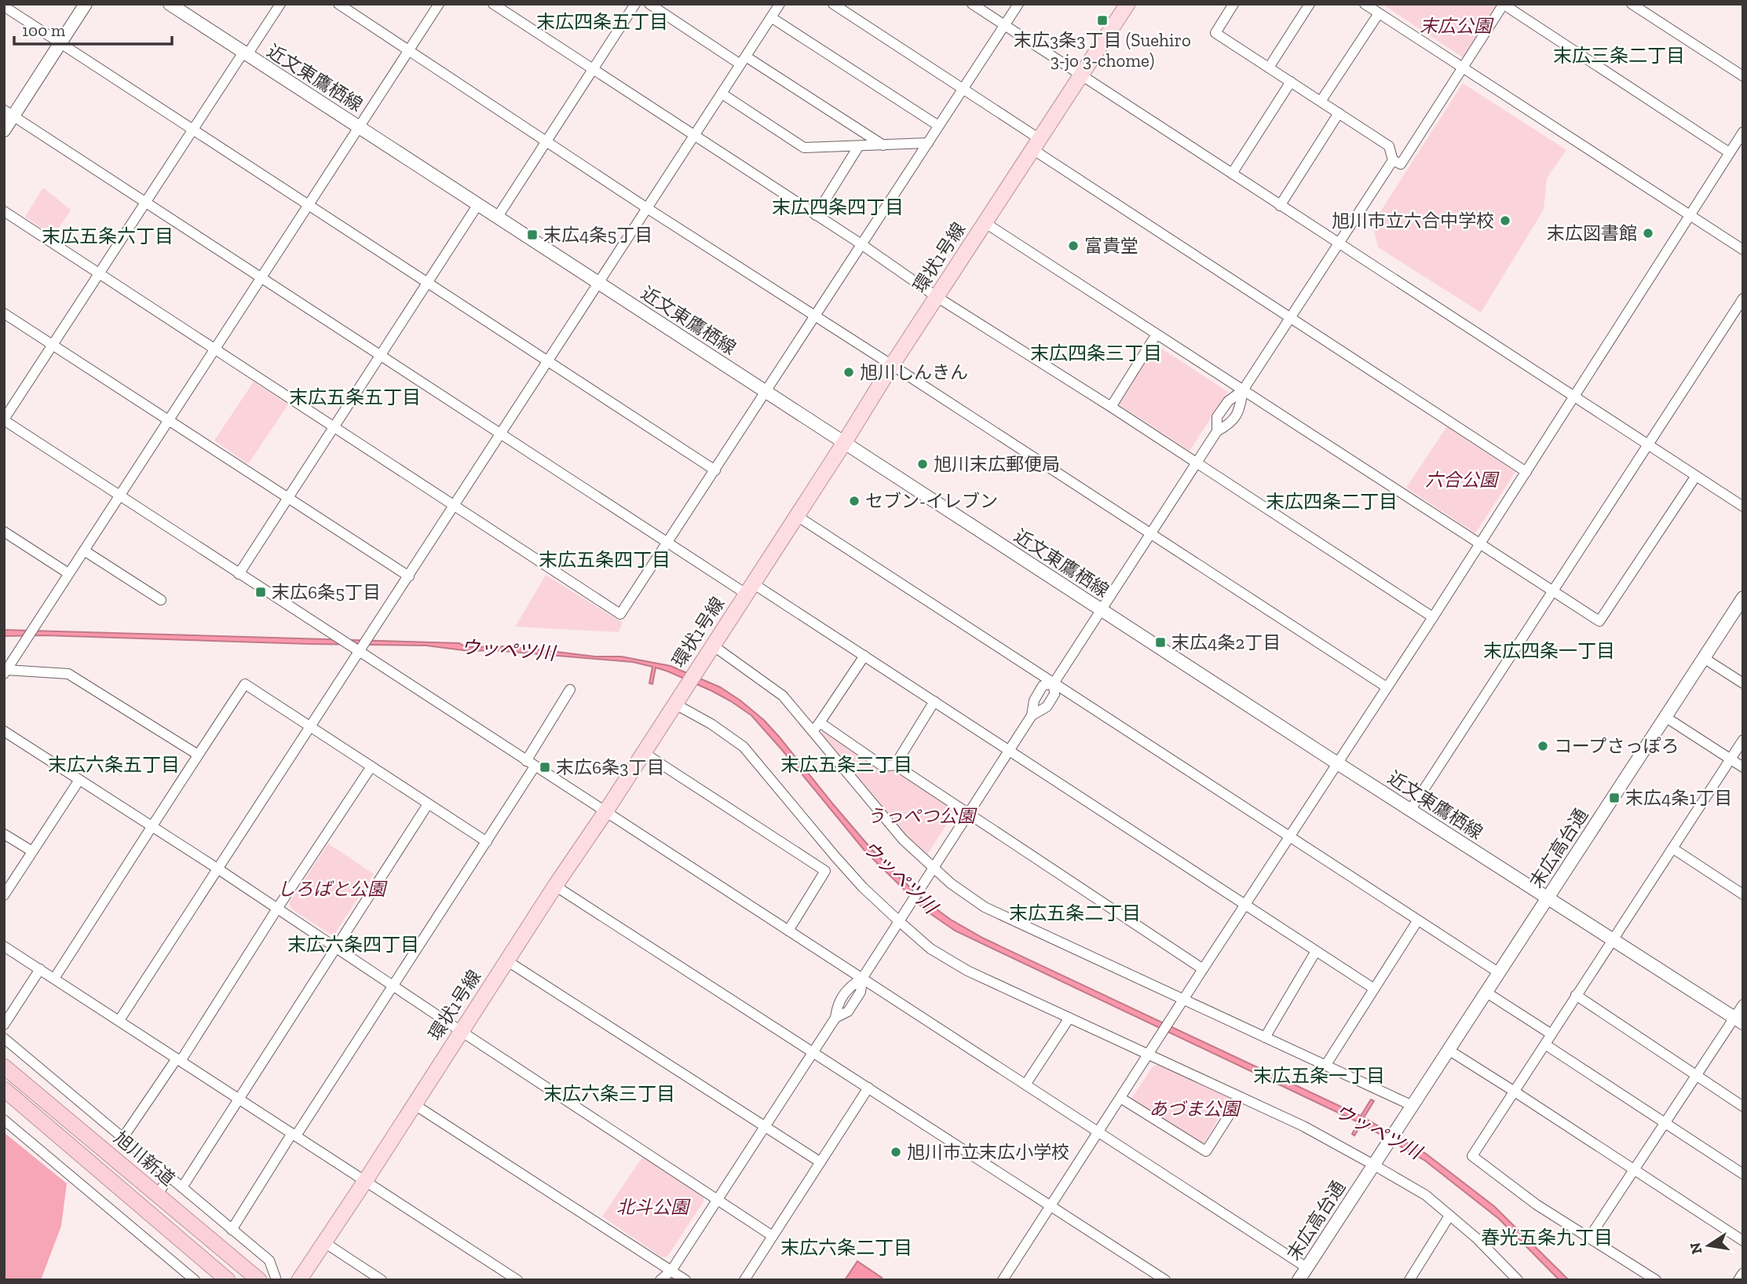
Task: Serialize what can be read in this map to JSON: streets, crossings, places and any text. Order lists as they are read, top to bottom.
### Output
{
  "streets": {
    "highway": ["旭川新道"],
    "main road": ["環状1号線"],
    "street": ["近文東鷹栖線", "末広高台通"]
  },
  "crossings": [
    ["近文東鷹栖線", "環状1号線"],
    ["近文東鷹栖線", "末広高台通"]
  ],
  "districts": [
    "末広四条五丁目",
    "末広三条二丁目",
    "末広四条四丁目",
    "末広五条六丁目",
    "末広四条三丁目",
    "末広五条五丁目",
    "末広四条二丁目",
    "末広五条四丁目",
    "末広四条一丁目",
    "末広六条五丁目",
    "末広五条三丁目",
    "末広五条二丁目",
    "末広六条四丁目",
    "末広五条一丁目",
    "末広六条三丁目",
    "春光五条九丁目",
    "末広六条二丁目"
  ],
  "water": ["ウッペツ川"],
  "parks": [
    "末広公園",
    "六合公園",
    "うっぺつ公園",
    "しろばと公園",
    "あづま公園",
    "北斗公園"
  ],
  "places": {
    "transit": [
      "末広3条3丁目 (Suehiro 3-jo 3-chome)",
      "末広4条5丁目",
      "末広6条5丁目",
      "末広4条2丁目",
      "末広6条3丁目",
      "末広4条1丁目"
    ],
    "other": [
      "旭川市立六合中学校",
      "末広図書館",
      "富貴堂",
      "旭川しんきん",
      "旭川末広郵便局",
      "セブン-イレブン",
      "コープさっぽろ",
      "旭川市立末広小学校"
    ]
  },
  "scale_bar": "100 m",
  "north": "left"
}
